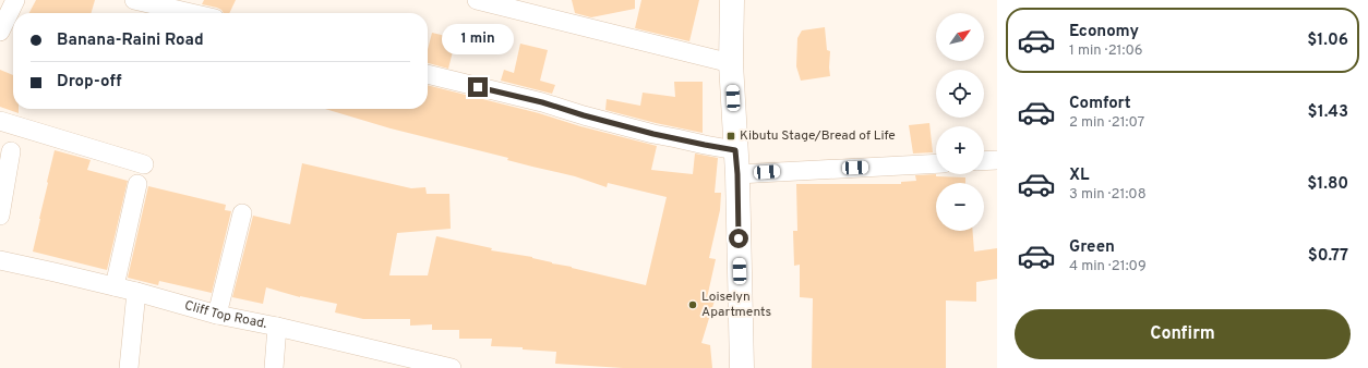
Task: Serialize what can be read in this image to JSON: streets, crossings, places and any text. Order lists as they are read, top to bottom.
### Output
{
  "streets": {
    "street": ["Cliff Top Road."]
  },
  "places": {
    "transit": ["Kibutu Stage/Bread of Life"],
    "other": ["Loiselyn Apartments"]
  },
  "north": "top right",
  "page": {
    "list": [
      {
        "name": "Economy",
        "note": "1 min · 21:06",
        "value": "$1.06"
      },
      {
        "name": "Comfort",
        "note": "2 min · 21:07",
        "value": "$1.43"
      },
      {
        "name": "XL",
        "note": "3 min · 21:08",
        "value": "$1.80"
      },
      {
        "name": "Green",
        "note": "4 min · 21:09",
        "value": "$0.77"
      }
    ],
    "map_buttons": ["+", "−"],
    "banner": ["Banana-Raini Road", "Drop-off"],
    "bubble": "1 min",
    "buttons": "Confirm"
  }
}
